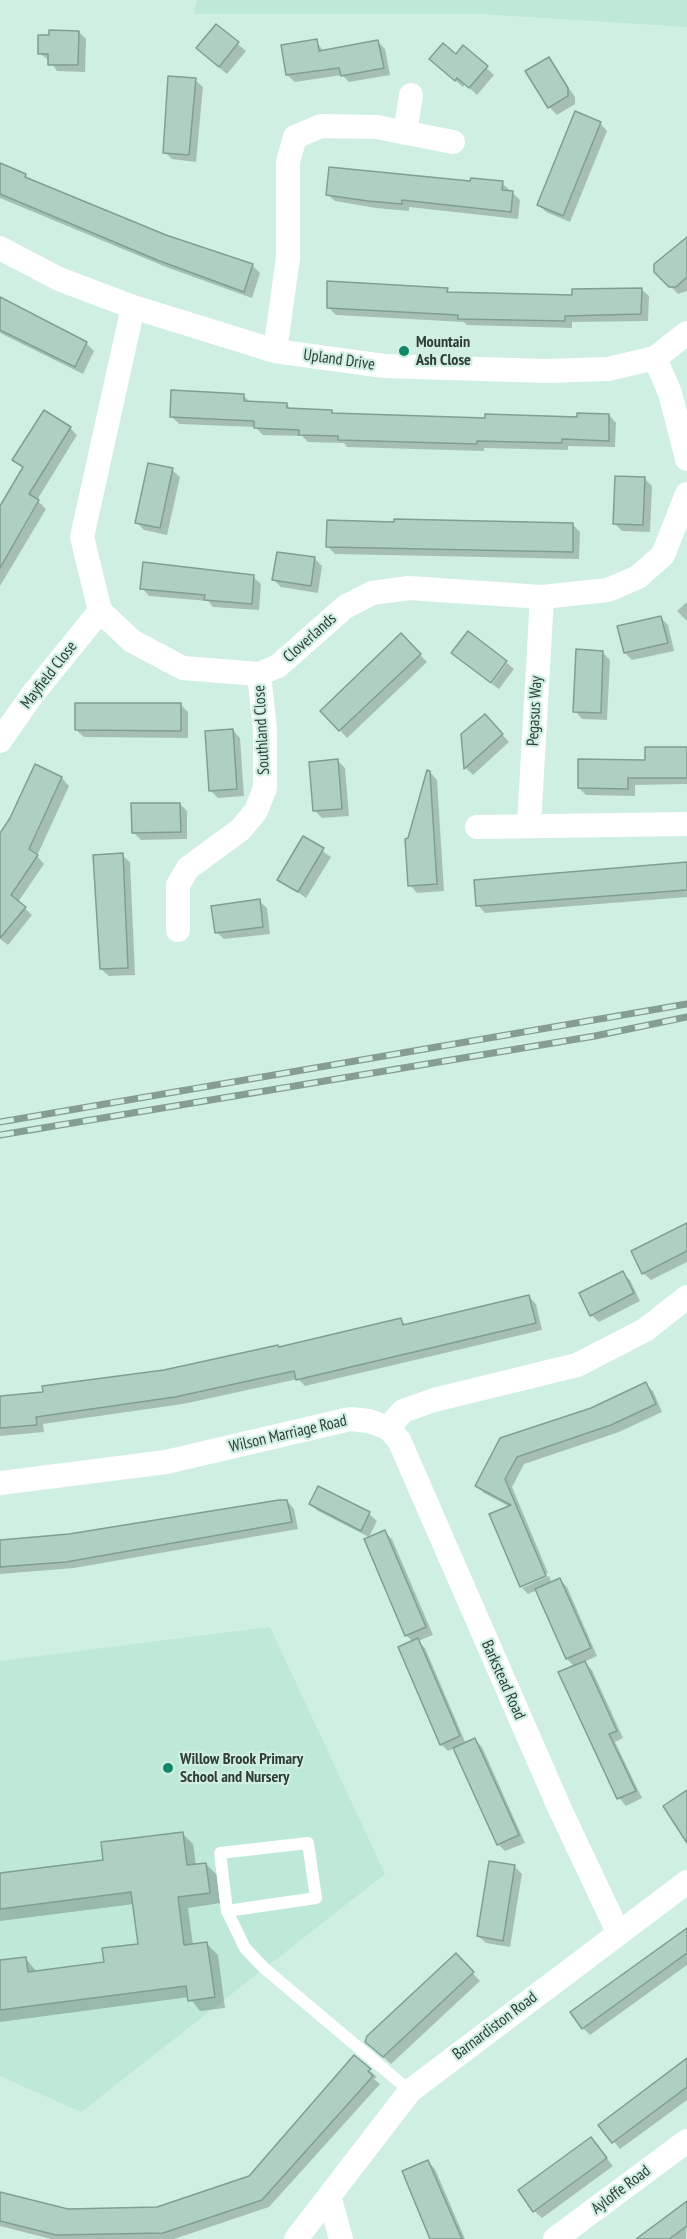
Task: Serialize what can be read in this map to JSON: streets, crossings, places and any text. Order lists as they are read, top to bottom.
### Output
{
  "streets": {
    "street": [
      "Upland Drive",
      "Cloverlands",
      "Mayfield Close",
      "Pegasus Way",
      "Southland Close",
      "Wilson Marriage Road",
      "Barkstead Road",
      "Barnardiston Road",
      "Ayloffe Road"
    ]
  },
  "crossings": [
    ["Cloverlands", "Pegasus Way"],
    ["Cloverlands", "Southland Close"],
    ["Wilson Marriage Road", "Barkstead Road"],
    ["Barkstead Road", "Barnardiston Road"]
  ],
  "places": ["Mountain Ash Close", "Willow Brook Primary School and Nursery"]
}
